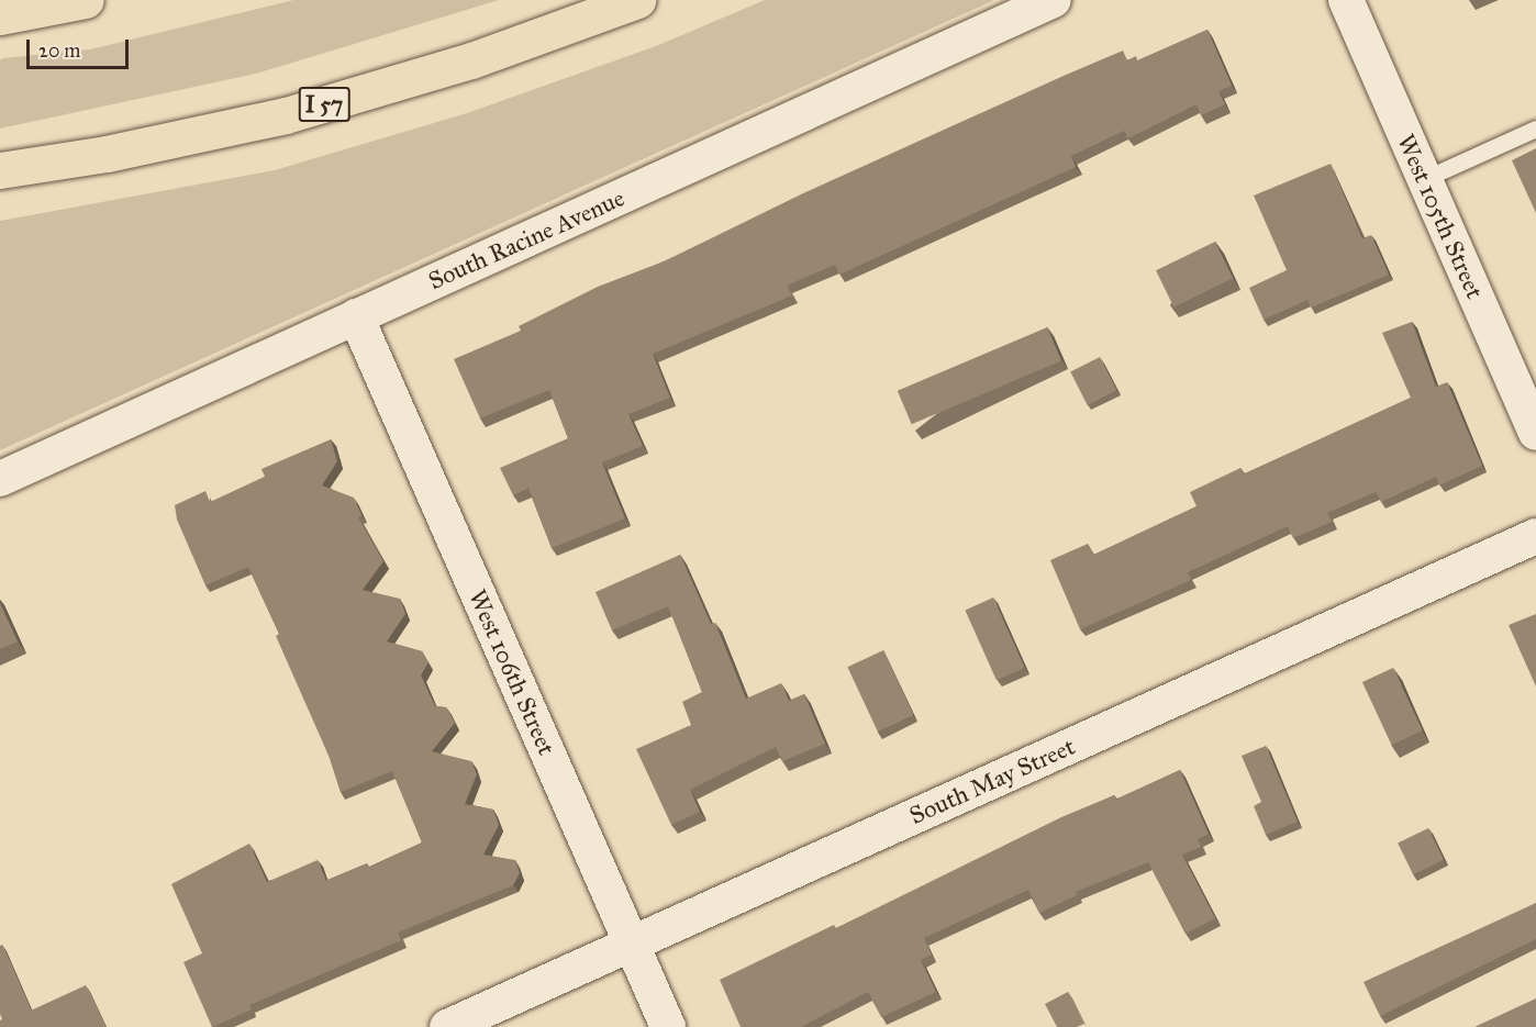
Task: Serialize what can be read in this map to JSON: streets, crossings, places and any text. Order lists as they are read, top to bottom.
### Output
{
  "streets": {
    "highway": ["I 57"],
    "street": [
      "West 105th Street",
      "South Racine Avenue",
      "West 106th Street",
      "South May Street"
    ]
  },
  "crossings": [
    ["South Racine Avenue", "West 106th Street"],
    ["West 106th Street", "South May Street"]
  ],
  "scale_bar": "20 m"
}
